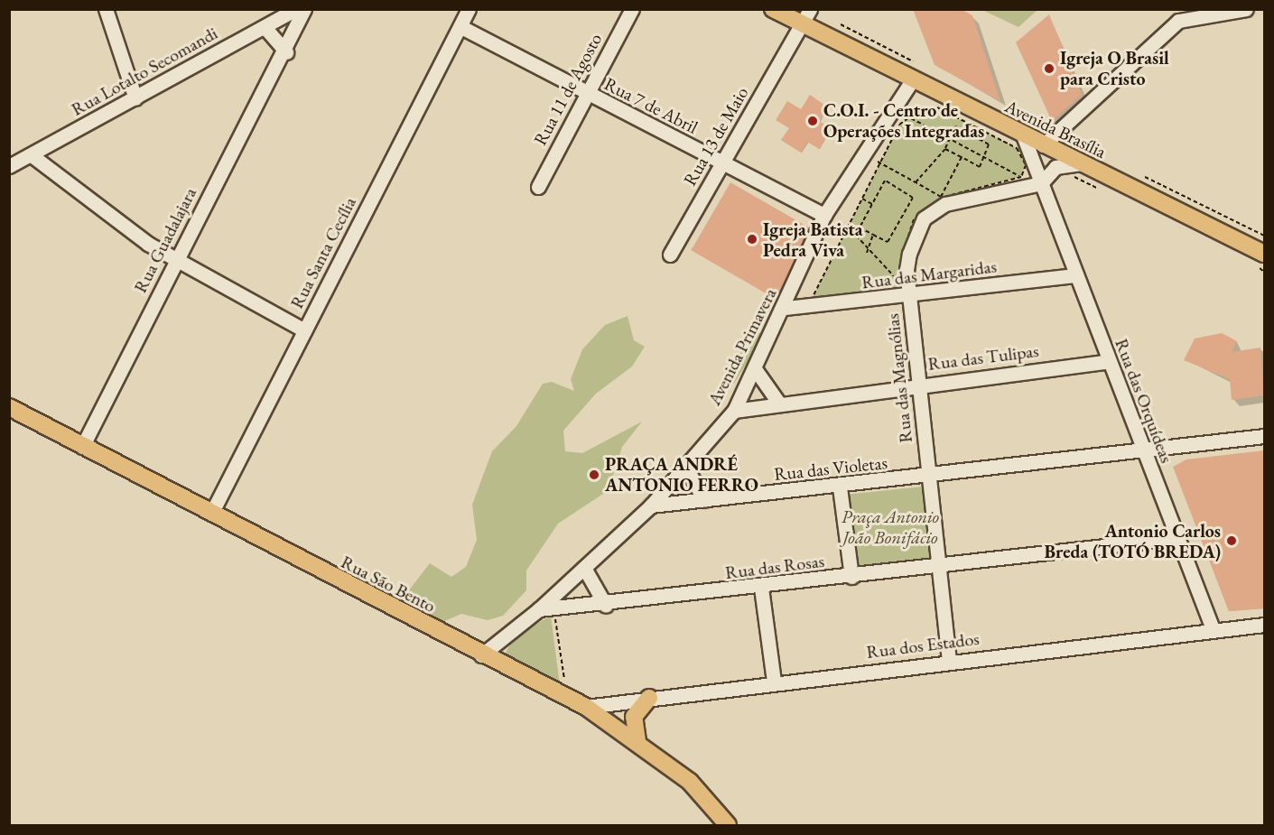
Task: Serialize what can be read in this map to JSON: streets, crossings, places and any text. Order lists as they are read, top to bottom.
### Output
{
  "streets": {
    "main road": ["Avenida Brasília", "Rua São Bento"],
    "street": [
      "Rua Lotalto Secomandi",
      "Rua 11 de Agosto",
      "Rua 7 de Abril",
      "Rua 13 de Maio",
      "Rua Guadalajara",
      "Rua Santa Cecília",
      "Rua das Margaridas",
      "Avenida Primavera",
      "Rua das Tulipas",
      "Rua das Magnólias",
      "Rua das Orquídeas",
      "Rua das Violetas",
      "Rua das Rosas",
      "Rua dos Estados"
    ]
  },
  "crossings": [
    ["Rua 11 de Agosto", "Rua 7 de Abril"],
    ["Rua 7 de Abril", "Rua 13 de Maio"],
    ["Rua 7 de Abril", "Rua Santa Cecília"],
    ["Rua 7 de Abril", "Avenida Primavera"],
    ["Avenida Brasília", "Rua 13 de Maio"],
    ["Avenida Brasília", "Avenida Primavera"],
    ["Avenida Brasília", "Rua das Orquídeas"],
    ["Rua Guadalajara", "Rua São Bento"],
    ["Rua Santa Cecília", "Rua São Bento"],
    ["Rua das Margaridas", "Avenida Primavera"],
    ["Rua das Margaridas", "Rua das Magnólias"],
    ["Rua das Margaridas", "Rua das Orquídeas"],
    ["Avenida Primavera", "Rua das Tulipas"],
    ["Avenida Primavera", "Rua das Violetas"],
    ["Avenida Primavera", "Rua das Rosas"],
    ["Avenida Primavera", "Rua São Bento"],
    ["Rua das Tulipas", "Rua das Magnólias"],
    ["Rua das Tulipas", "Rua das Orquídeas"],
    ["Rua das Magnólias", "Rua das Orquídeas"],
    ["Rua das Magnólias", "Rua das Violetas"],
    ["Rua das Magnólias", "Rua das Rosas"],
    ["Rua das Magnólias", "Rua dos Estados"],
    ["Rua das Orquídeas", "Rua das Violetas"],
    ["Rua das Orquídeas", "Rua das Rosas"],
    ["Rua das Orquídeas", "Rua dos Estados"],
    ["Rua São Bento", "Rua dos Estados"]
  ],
  "parks": ["Praça Antonio João Bonifácio"],
  "places": [
    "Igreja O Brasil para Cristo",
    "C.O.I. - Centro de Operações Integradas",
    "Igreja Batista Pedra Viva",
    "PRAÇA ANDRÉ ANTONIO FERRO",
    "Antonio Carlos Breda (TOTÓ BREDA)"
  ]
}
